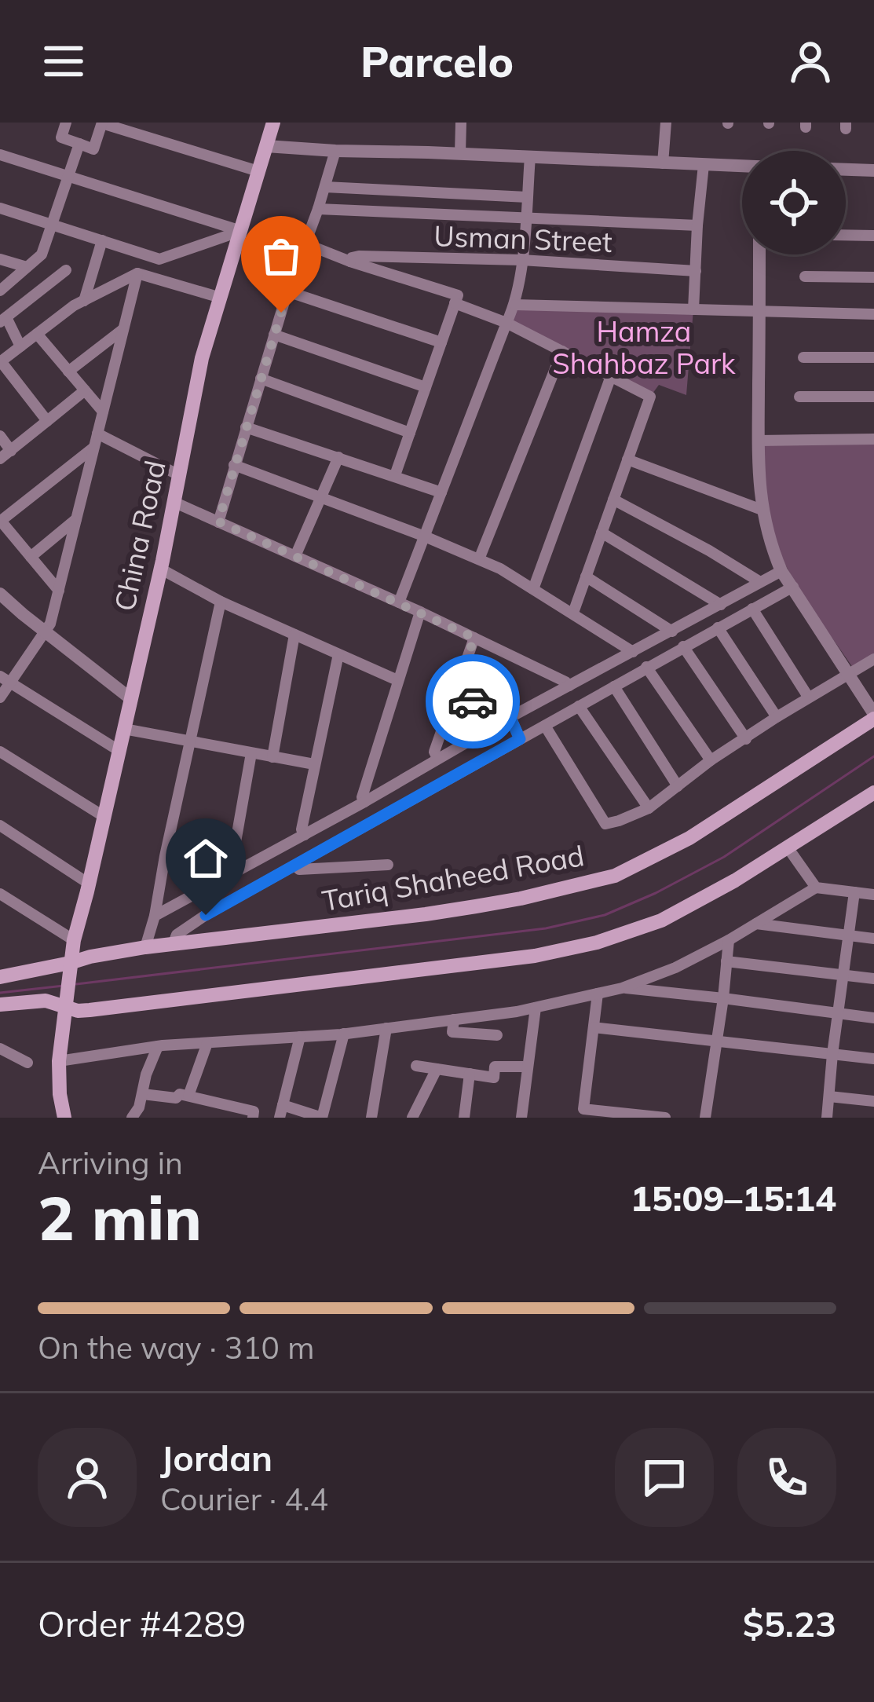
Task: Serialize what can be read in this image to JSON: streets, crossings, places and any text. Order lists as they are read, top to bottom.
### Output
{
  "streets": {
    "main road": ["China Road", "Tariq Shaheed Road"],
    "street": ["Usman Street"]
  },
  "crossings": [
    ["China Road", "Tariq Shaheed Road"]
  ],
  "parks": ["Hamza Shahbaz Park"],
  "page": {
    "header": "Parcelo",
    "heading": ["2 min", "Arriving in", "15:09–15:14"],
    "panel": [
      "Jordan",
      "Courier · 4.4",
      "Order #4289",
      "$5.23"
    ],
    "bar": "On the way · 310 m"
  }
}
